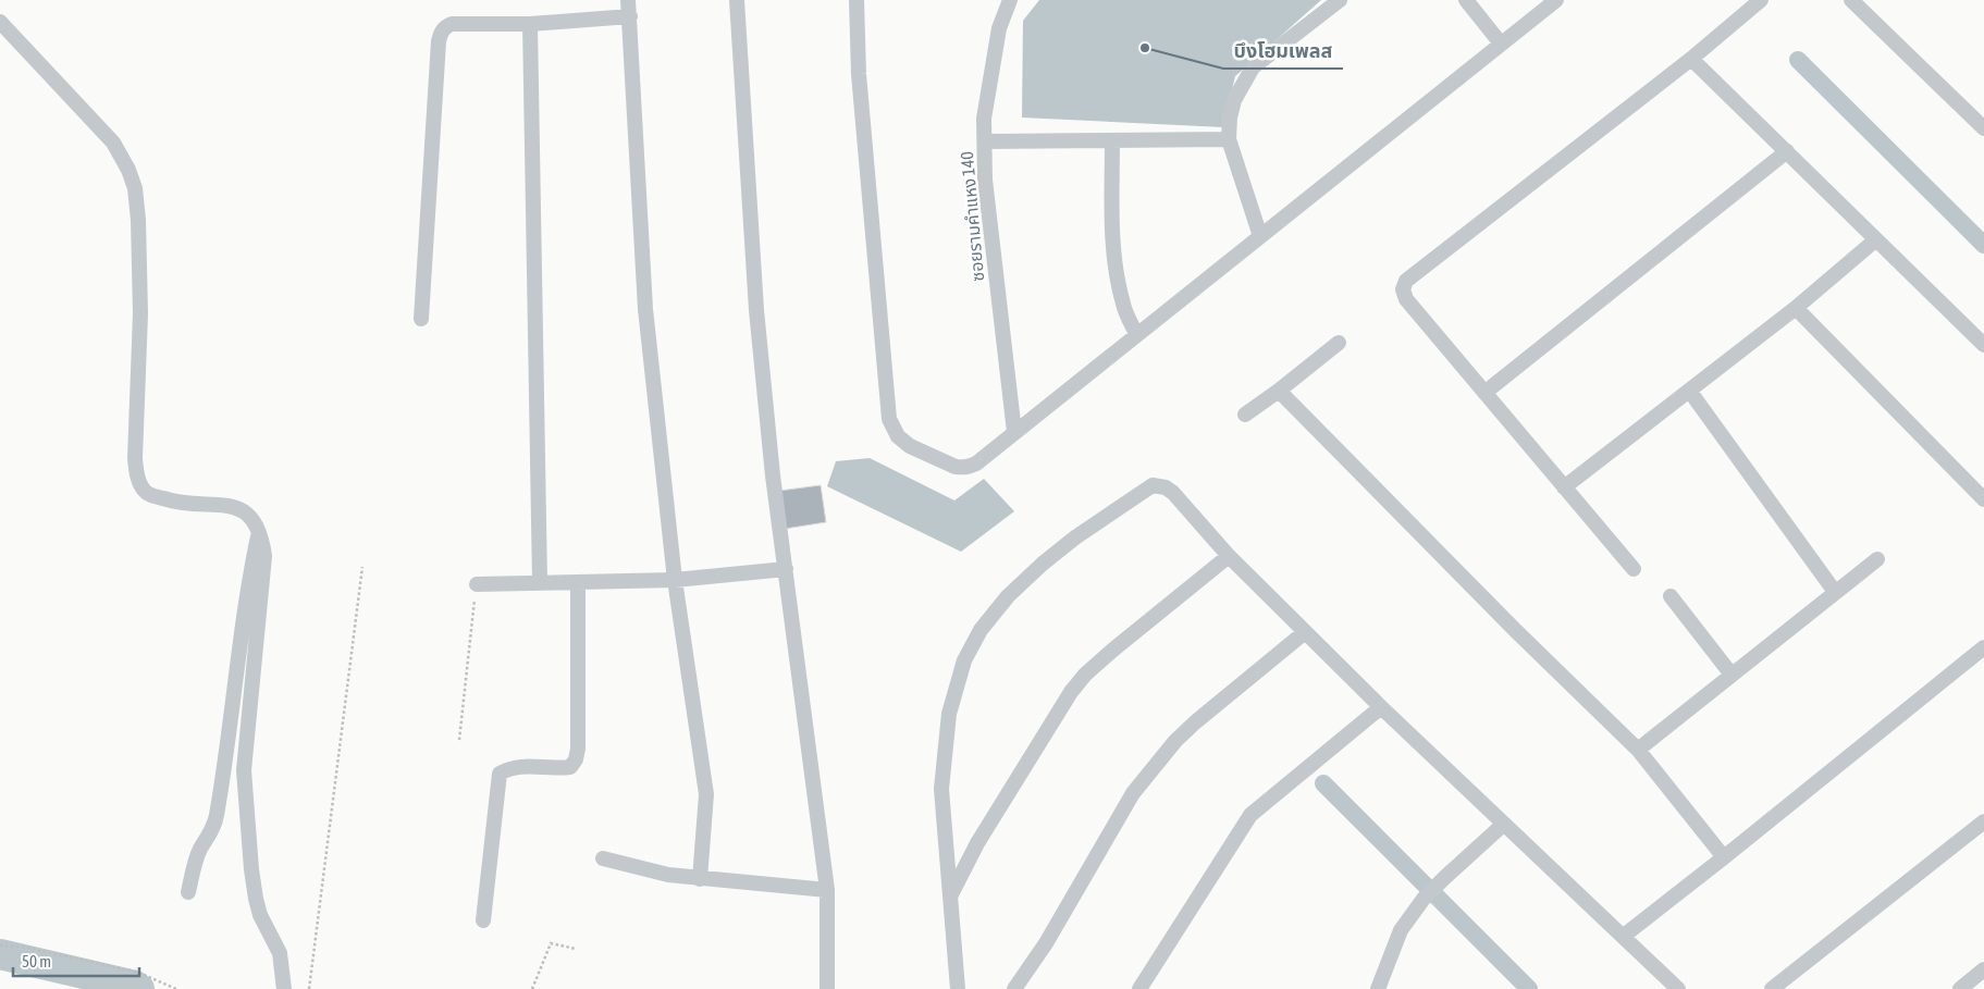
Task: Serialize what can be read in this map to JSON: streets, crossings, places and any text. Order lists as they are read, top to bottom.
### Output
{
  "streets": {
    "street": ["ซอยรามคำแหง 140"]
  },
  "places": ["บึงโฮมเพลส"],
  "scale_bar": "50 m"
}
